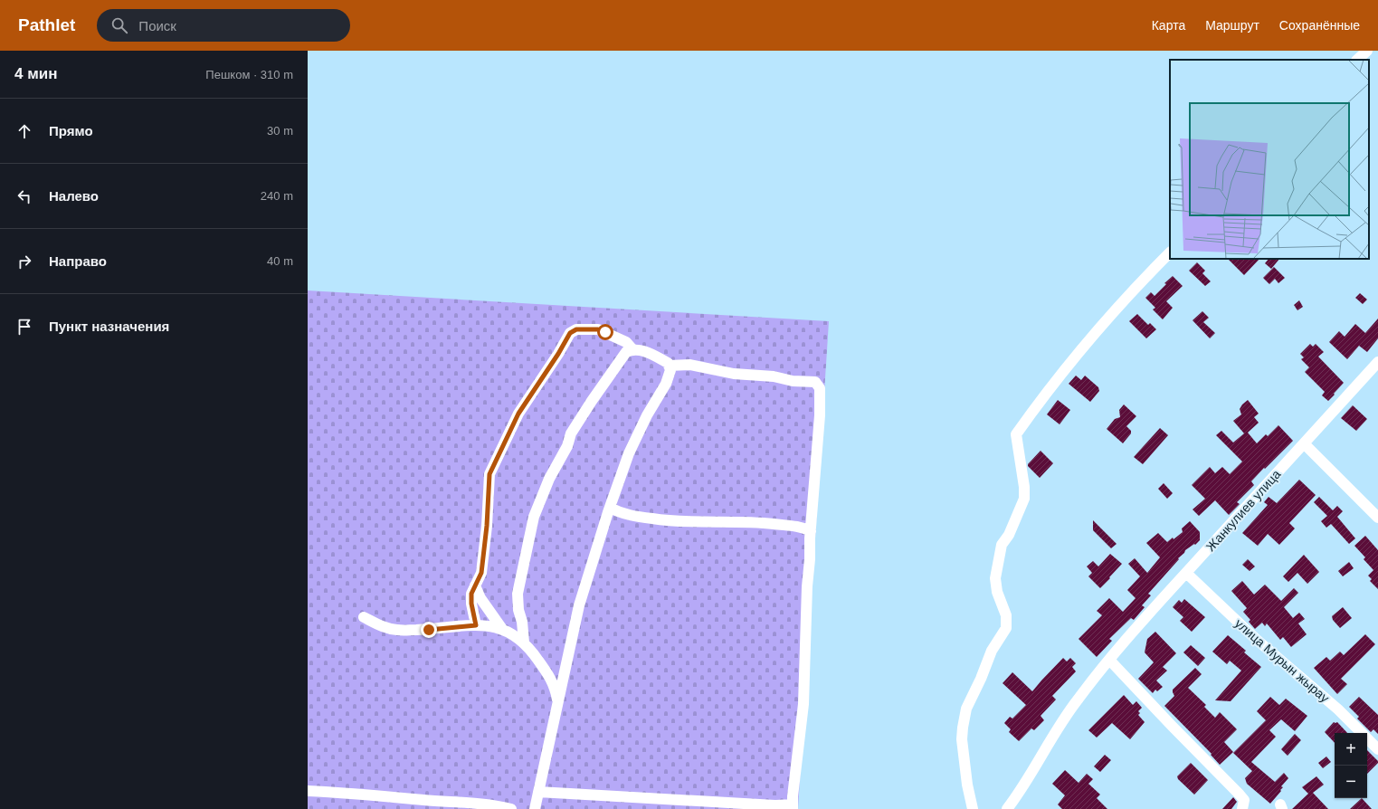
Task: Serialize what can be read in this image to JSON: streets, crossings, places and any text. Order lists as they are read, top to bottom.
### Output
{
  "streets": {
    "street": ["Жанкулиев улица", "улица Мурын жырау"]
  },
  "crossings": [
    ["Жанкулиев улица", "улица Мурын жырау"]
  ],
  "page": {
    "header": "Pathlet",
    "search": "Поиск",
    "nav": ["Карта", "Маршрут", "Сохранённые"],
    "heading": ["4 мин", "Пешком · 310 m"],
    "list": [
      ["Прямо", "30 m"],
      ["Налево", "240 m"],
      ["Направо", "40 m"],
      "Пункт назначения"
    ],
    "map_buttons": ["+", "−"]
  }
}
